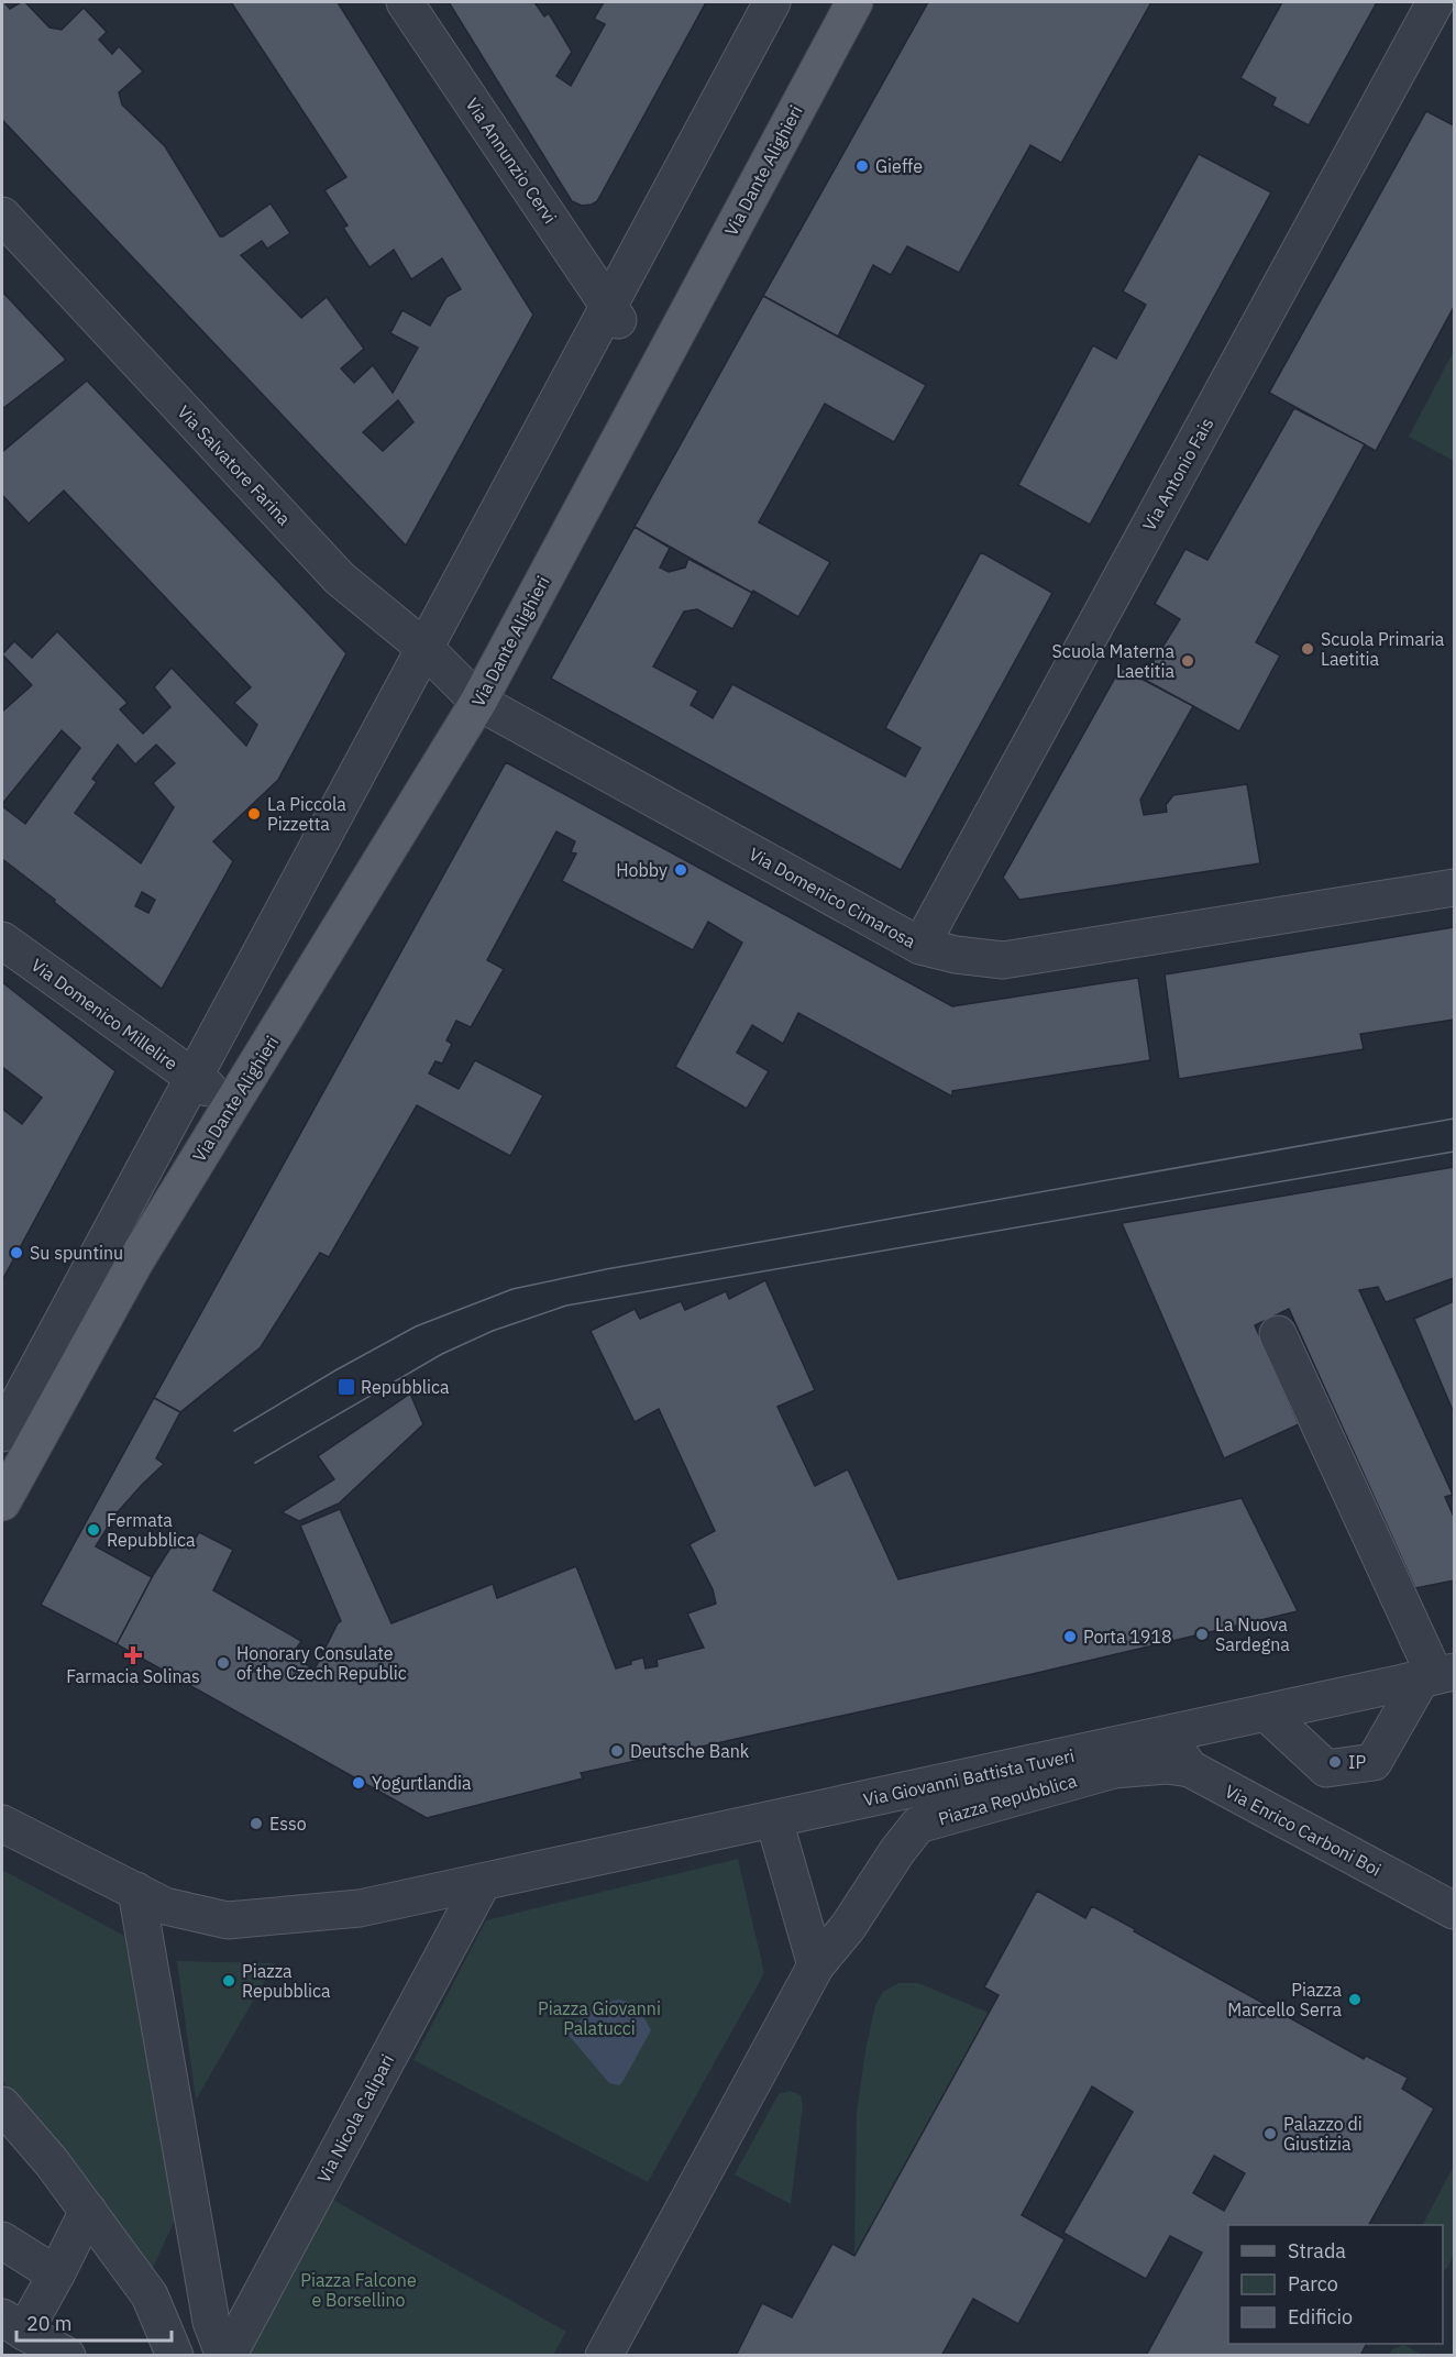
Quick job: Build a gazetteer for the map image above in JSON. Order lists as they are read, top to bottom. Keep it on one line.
{"streets":{"main road":["Via Dante Alighieri"],"street":["Via Annunzio Cervi","Via Salvatore Farina","Via Antonio Fais","Via Domenico Cimarosa","Via Domenico Millelire","Via Giovanni Battista Tuveri","Piazza Repubblica","Via Enrico Carboni Boi","Via Nicola Calipari"]},"crossings":[["Via Dante Alighieri","Via Salvatore Farina"],["Via Dante Alighieri","Via Domenico Cimarosa"],["Via Dante Alighieri","Via Domenico Millelire"],["Via Salvatore Farina","Via Domenico Cimarosa"],["Via Antonio Fais","Via Domenico Cimarosa"],["Via Giovanni Battista Tuveri","Via Enrico Carboni Boi"],["Via Giovanni Battista Tuveri","Via Nicola Calipari"],["Piazza Repubblica","Via Enrico Carboni Boi"]],"parks":["Piazza Giovanni Palatucci","Piazza Falcone e Borsellino"],"places":{"other":["Gieffe","Scuola Primaria Laetitia","Scuola Materna Laetitia","La Piccola Pizzetta","Hobby","Su spuntinu","Fermata Repubblica","La Nuova Sardegna","Porta 1918","Honorary Consulate of the Czech Republic","Deutsche Bank","IP","Yogurtlandia","Esso","Piazza Repubblica","Piazza Marcello Serra","Palazzo di Giustizia"],"transit":["Repubblica"],"health":["Farmacia Solinas"]},"legend":["Strada","Parco","Edificio"],"scale_bar":"20 m"}
